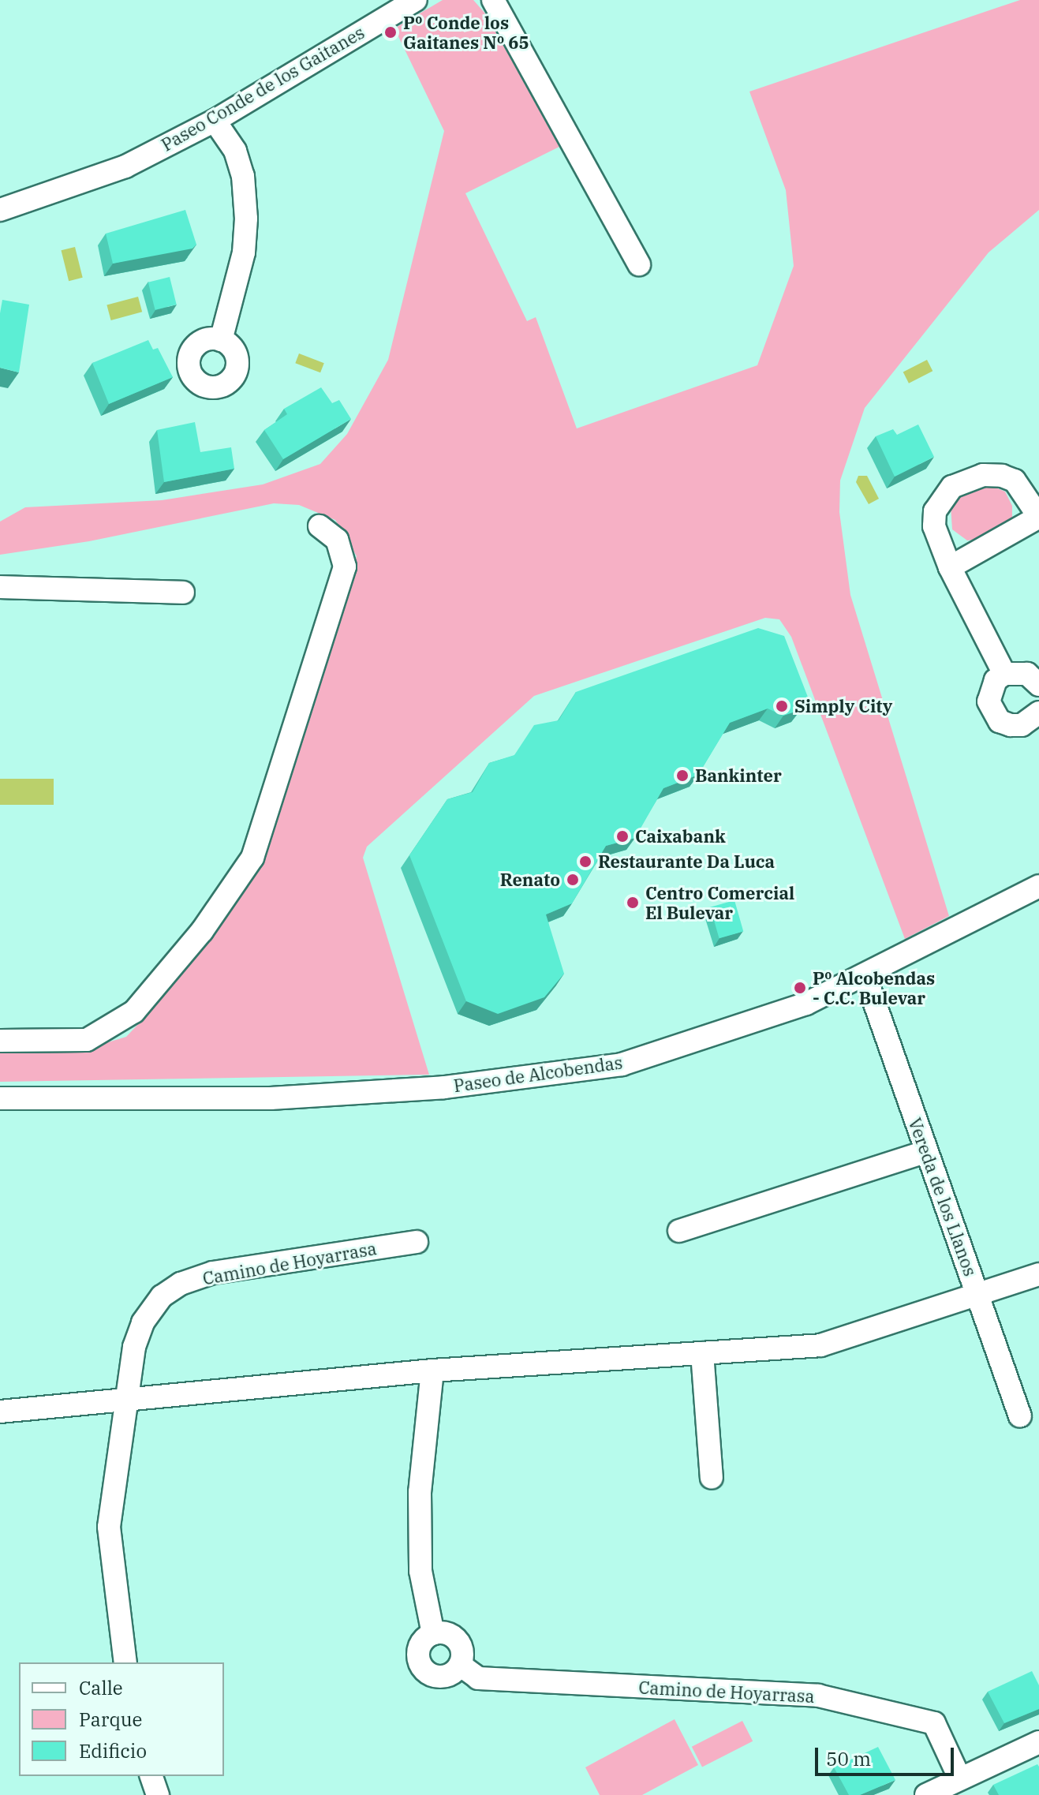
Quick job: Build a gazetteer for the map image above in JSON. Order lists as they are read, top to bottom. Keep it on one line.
{"streets":{"street":["Paseo Conde de los Gaitanes","Paseo de Alcobendas","Vereda de los Llanos","Camino de Hoyarrasa"]},"crossings":[["Paseo de Alcobendas","Vereda de los Llanos"]],"places":["Pº Conde los Gaitanes Nº 65","Simply City","Bankinter","Caixabank","Restaurante Da Luca","Renato","Centro Comercial El Bulevar","Pº Alcobendas - C.C. Bulevar"],"legend":["Calle","Parque","Edificio"],"scale_bar":"50 m"}
